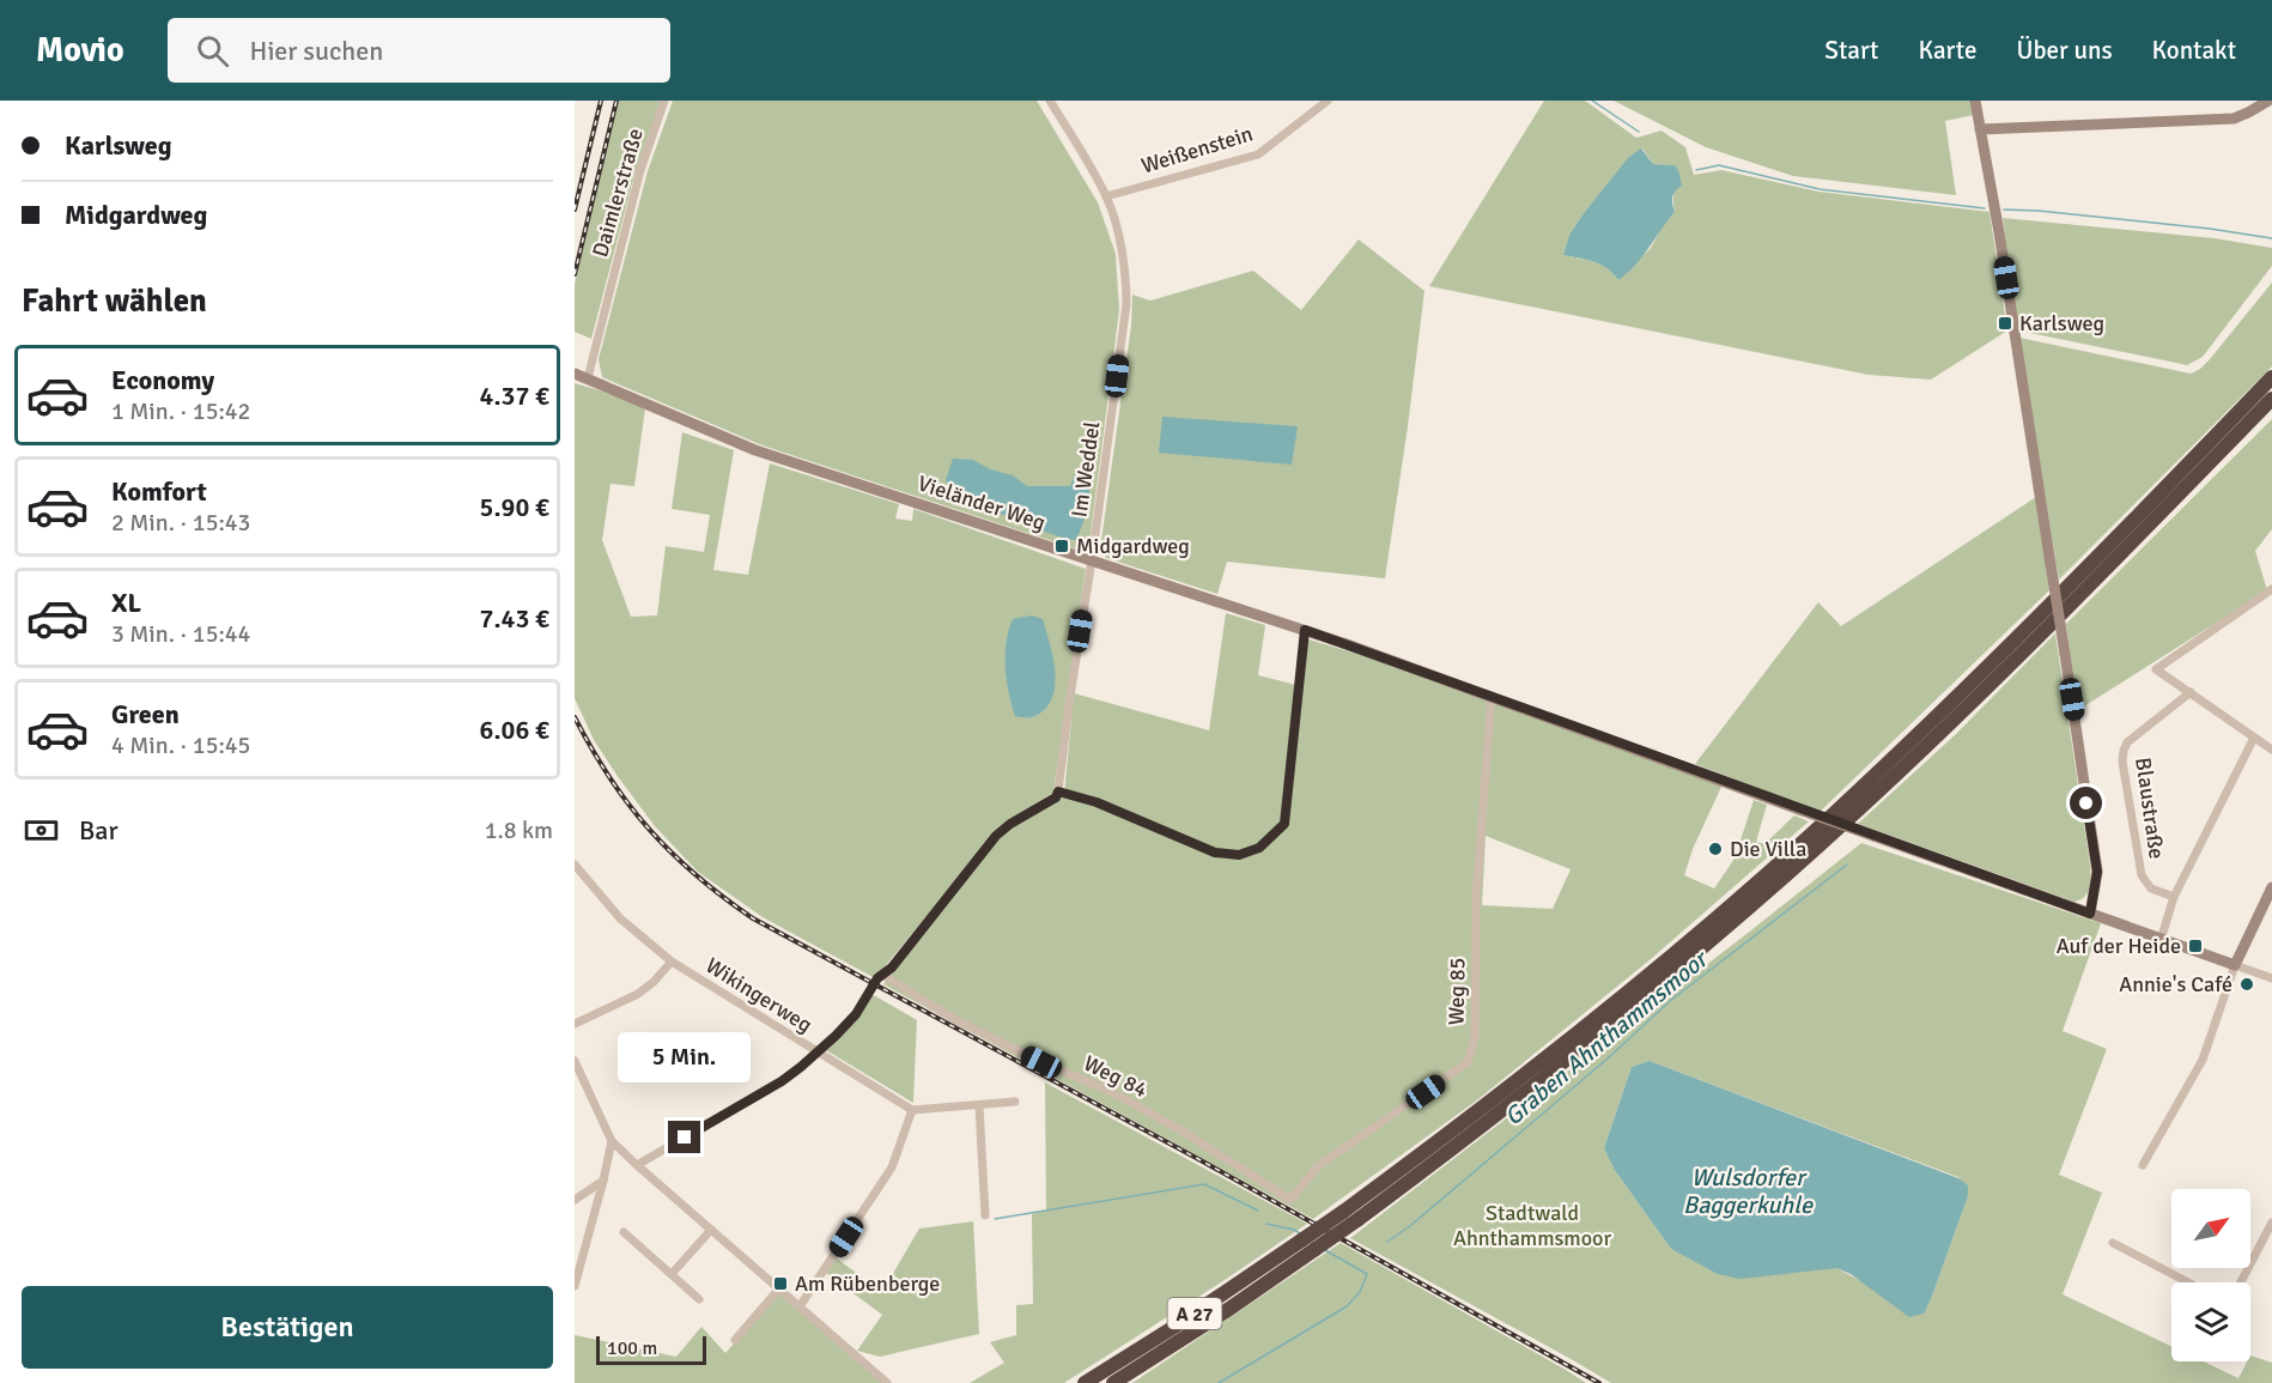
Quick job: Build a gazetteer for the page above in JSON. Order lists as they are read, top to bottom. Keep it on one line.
{"streets":{"highway":["A 27"],"street":["Weißenstein","Daimlerstraße","Im Weddel","Vieländer Weg","Blaustraße","Weg 85","Wikingerweg","Weg 84"]},"crossings":[["Weißenstein","Im Weddel"],["Daimlerstraße","Vieländer Weg"],["Im Weddel","Vieländer Weg"],["Vieländer Weg","Weg 85"],["Weg 85","Weg 84"]],"water":["Graben Ahnthammsmoor","Wulsdorfer Baggerkuhle"],"parks":["Stadtwald Ahnthammsmoor"],"places":{"transit":["Karlsweg","Midgardweg","Auf der Heide","Am Rübenberge"],"other":["Die Villa","Annie's Café"]},"scale_bar":"100 m","north":"top right","page":{"header":"Movio","search":"Hier suchen","nav":["Start","Karte","Über uns","Kontakt"],"banner":["Karlsweg","Midgardweg"],"heading":"Fahrt wählen","list":[{"name":"Economy","note":"1 Min. · 15:42","value":"4.37 €"},{"name":"Komfort","note":"2 Min. · 15:43","value":"5.90 €"},{"name":"XL","note":"3 Min. · 15:44","value":"7.43 €"},{"name":"Green","note":"4 Min. · 15:45","value":"6.06 €"}],"pay":["Bar","1.8 km"],"bubble":"5 Min.","buttons":"Bestätigen","scale":"100 m"}}
